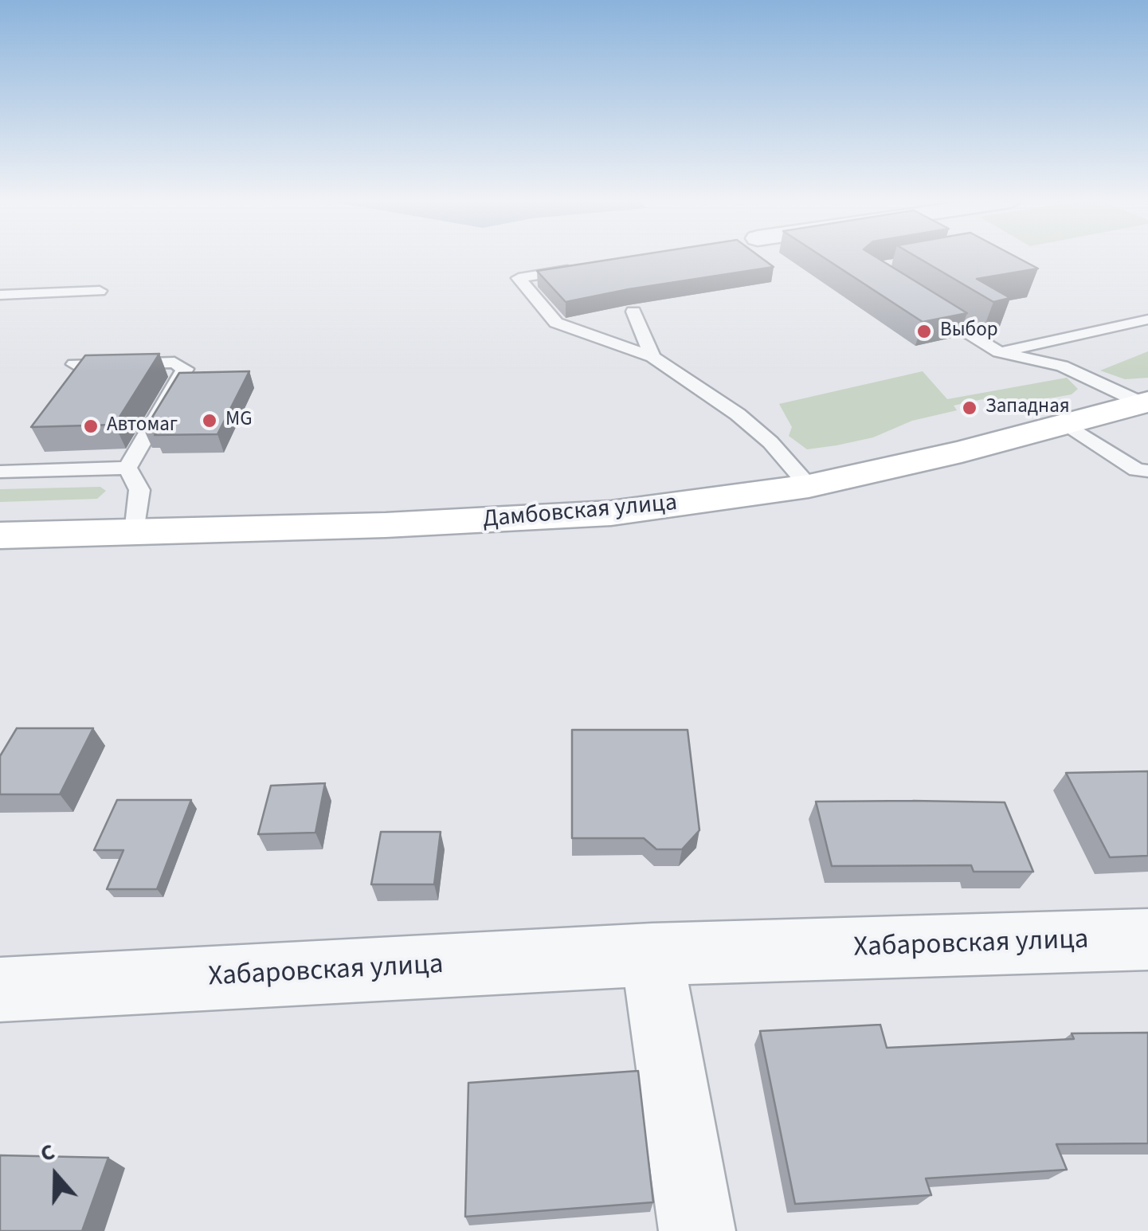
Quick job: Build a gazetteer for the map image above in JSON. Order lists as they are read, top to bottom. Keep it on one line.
{"streets":{"main road":["Дамбовская улица"],"street":["Хабаровская улица"]},"places":["Выбор","Западная","MG","Автомаг"],"north":"top"}
